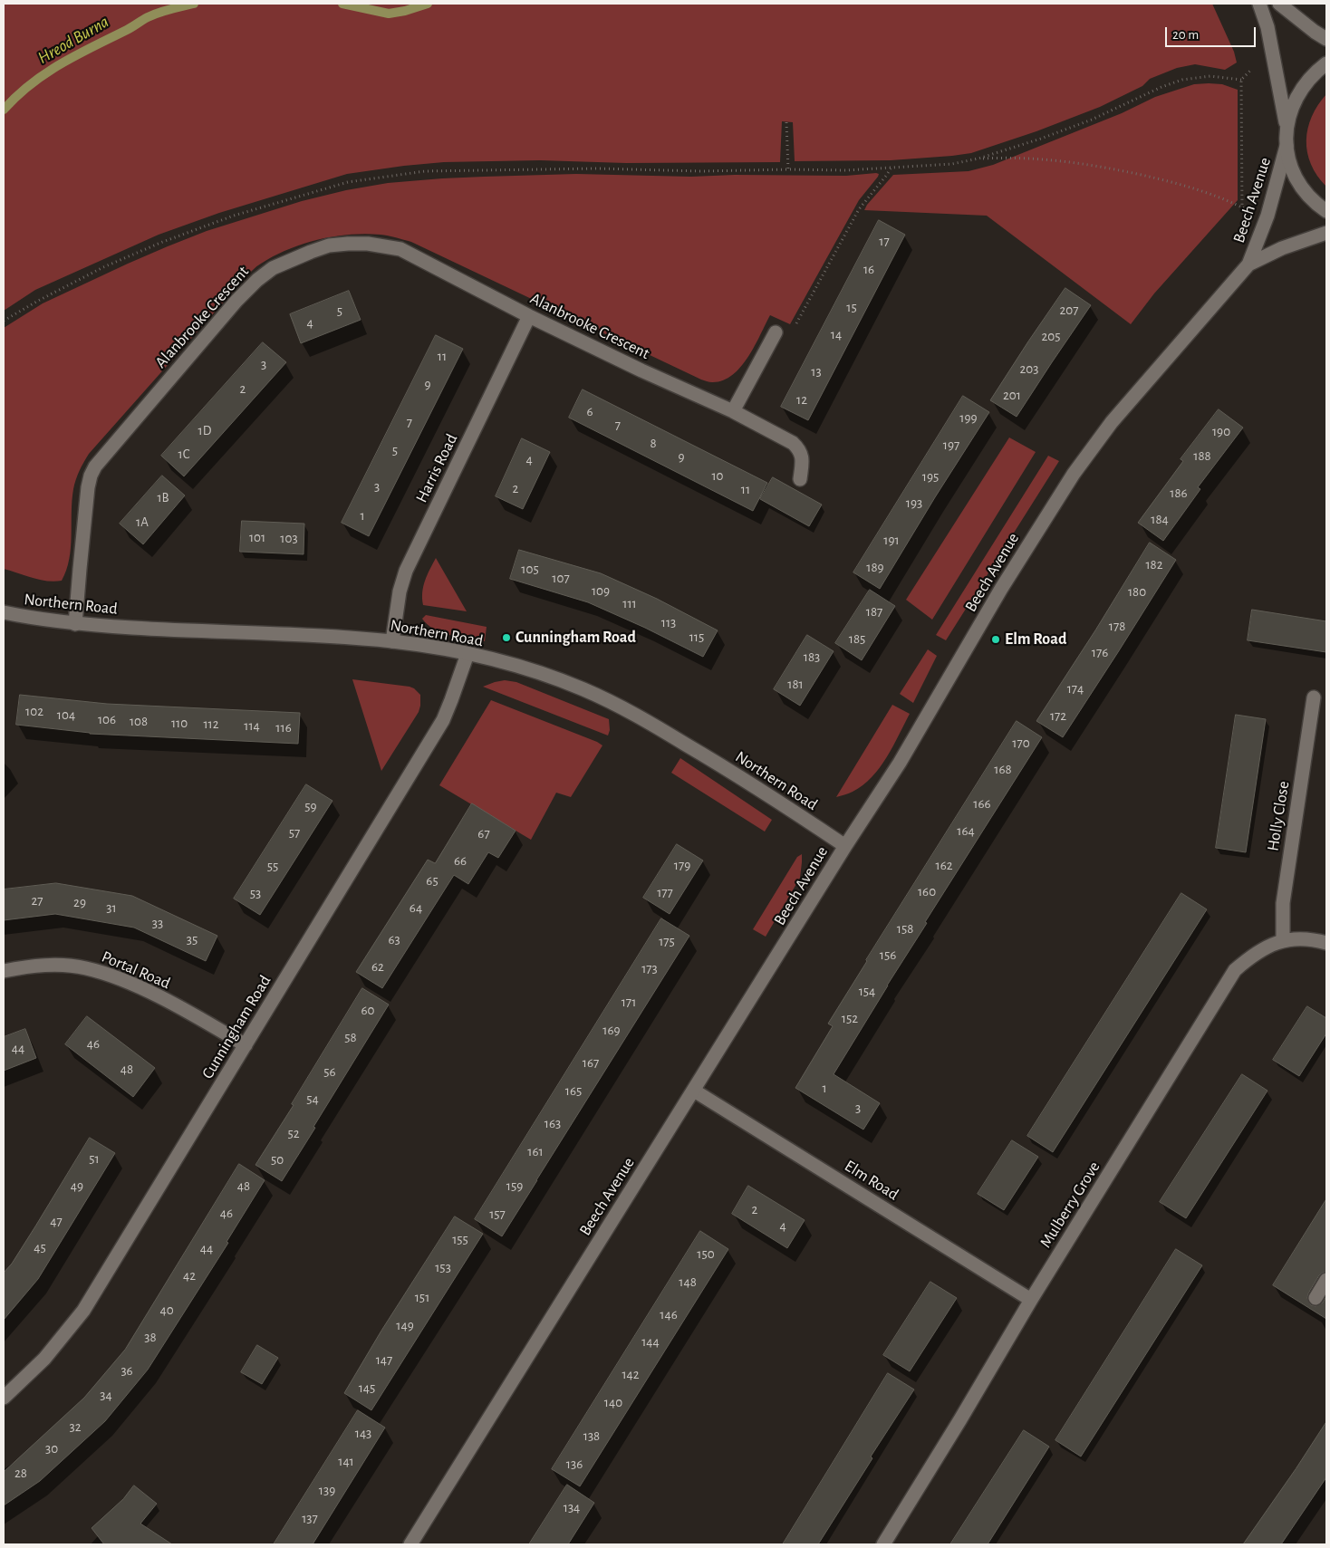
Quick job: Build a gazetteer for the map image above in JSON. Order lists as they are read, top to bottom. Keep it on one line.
{"streets":{"street":["Beech Avenue","Alanbrooke Crescent","Harris Road","Northern Road","Holly Close","Portal Road","Cunningham Road","Elm Road","Mulberry Grove"]},"crossings":[["Beech Avenue","Northern Road"],["Beech Avenue","Elm Road"],["Alanbrooke Crescent","Harris Road"],["Alanbrooke Crescent","Northern Road"],["Harris Road","Northern Road"],["Northern Road","Cunningham Road"],["Holly Close","Mulberry Grove"],["Portal Road","Cunningham Road"],["Elm Road","Mulberry Grove"]],"water":["Hreod Burna"],"places":["Cunningham Road","Elm Road"],"house_numbers":["17","16","15","207","5","4","14","205","11","3","203","13","9","2","201","12","6","199","7","7","1D","190","8","197","5","1C","188","9","4","10","195","3","2","11","186","1B","193","1","184","1A","101","103","191","182","189","105","107","109","180","111","187","113","178","115","185","176","183","181","174","102","104","172","106","108","110","112","114","116","170","168","166","59","164","57","67","66","179","162","55","65","160","177","53","27","29","31","64","33","158","35","63","175","156","62","173","154","171","60","152","169","58","46","44","167","48","56","1","165","54","3","163","52","161","51","50","49","48","159","2","46","157","47","4","155","45","44","150","153","42","148","151","40","146","149","38","144","147","36","142","145","34","140","32","143","138","30","141","136","28","139","134","137"],"scale_bar":"20 m"}
